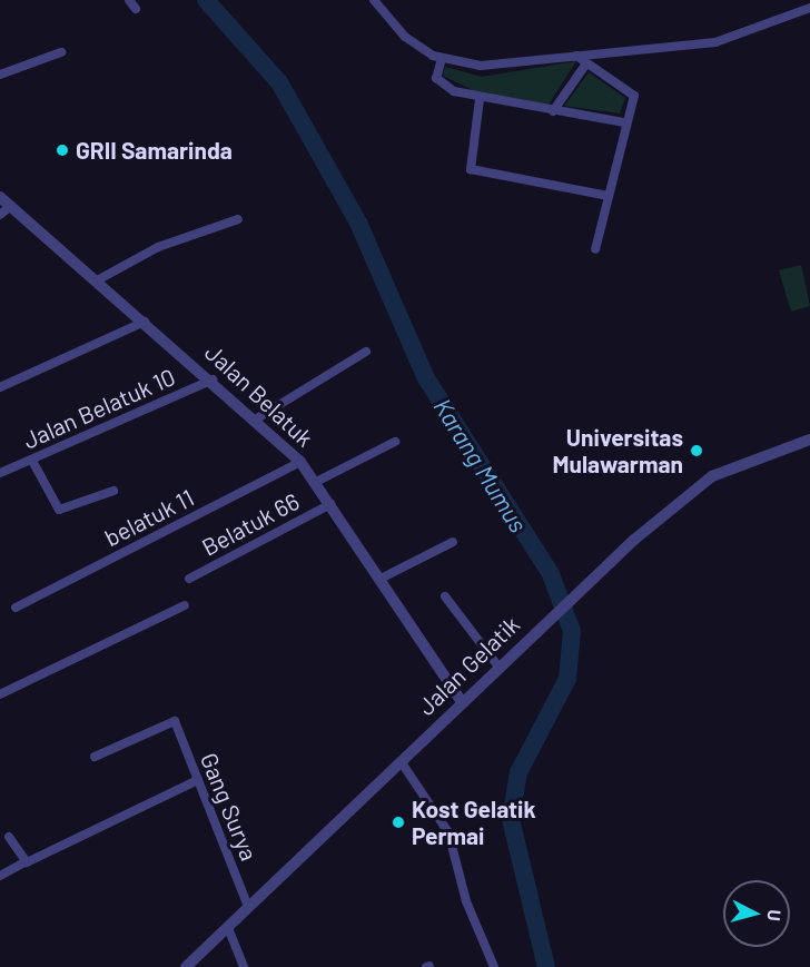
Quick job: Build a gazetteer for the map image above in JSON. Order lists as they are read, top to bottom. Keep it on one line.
{"streets":{"street":["Jalan Belatuk","Jalan Belatuk 10","belatuk 11","Belatuk 66","Jalan Gelatik","Gang Surya"]},"crossings":[["Jalan Belatuk","Jalan Belatuk 10"],["Jalan Belatuk","belatuk 11"],["Jalan Belatuk","Belatuk 66"],["Jalan Belatuk","Jalan Gelatik"],["Jalan Gelatik","Gang Surya"]],"water":["Karang Mumus"],"places":["GRII Samarinda","Universitas Mulawarman","Kost Gelatik Permai"],"north":"right"}
